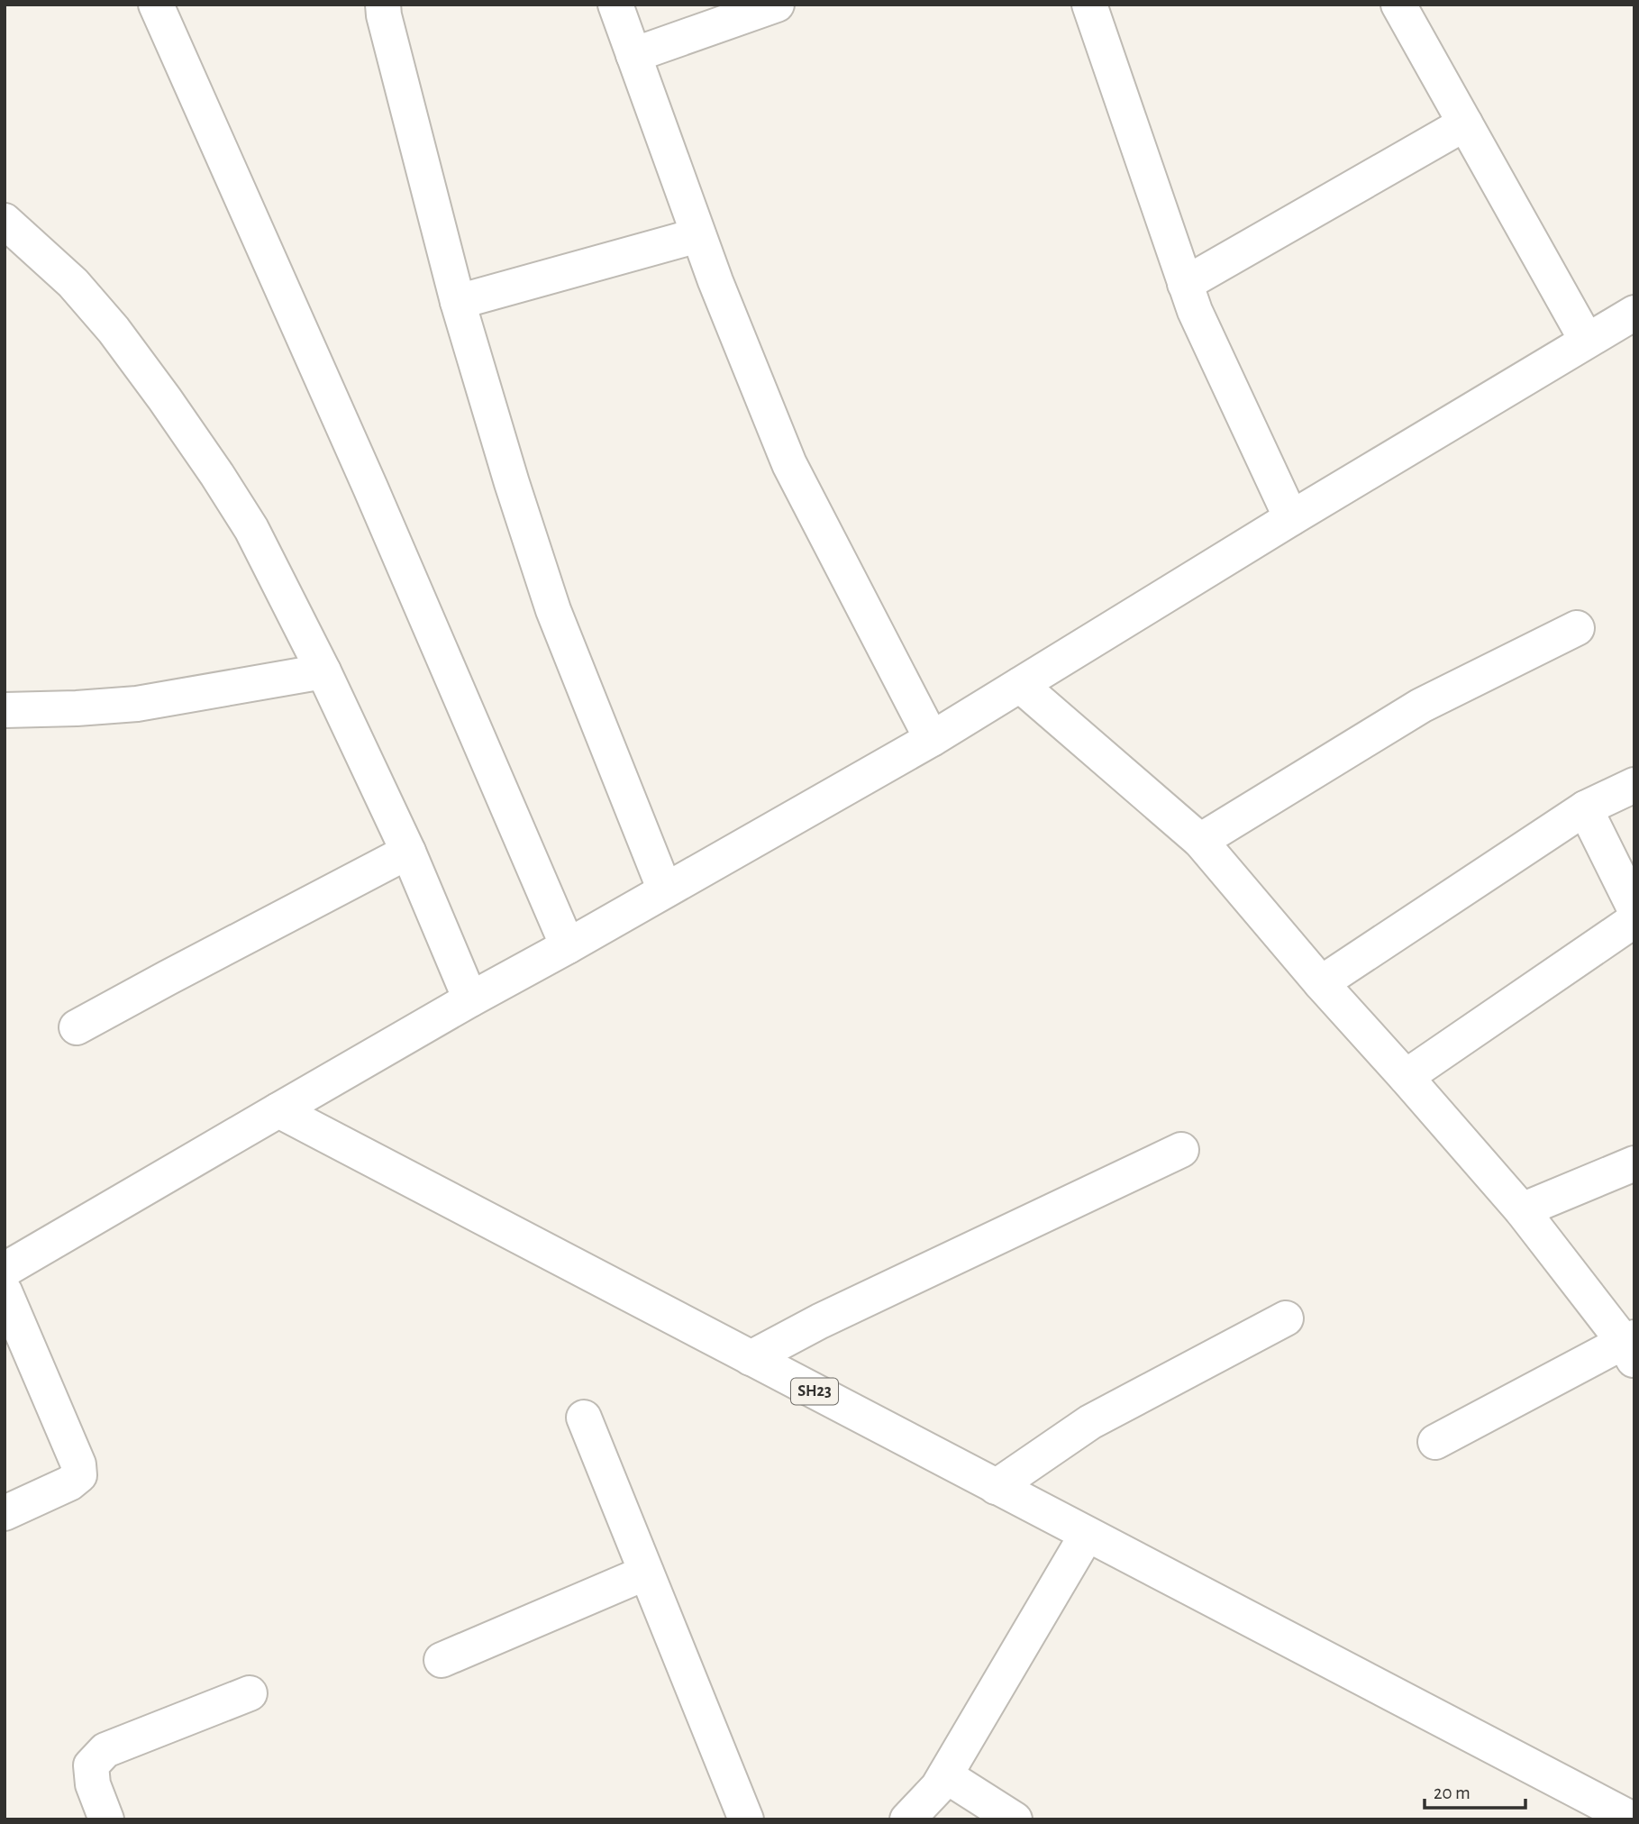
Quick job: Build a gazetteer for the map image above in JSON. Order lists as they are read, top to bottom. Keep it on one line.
{"streets":{"street":["SH23"]},"scale_bar":"20 m"}
